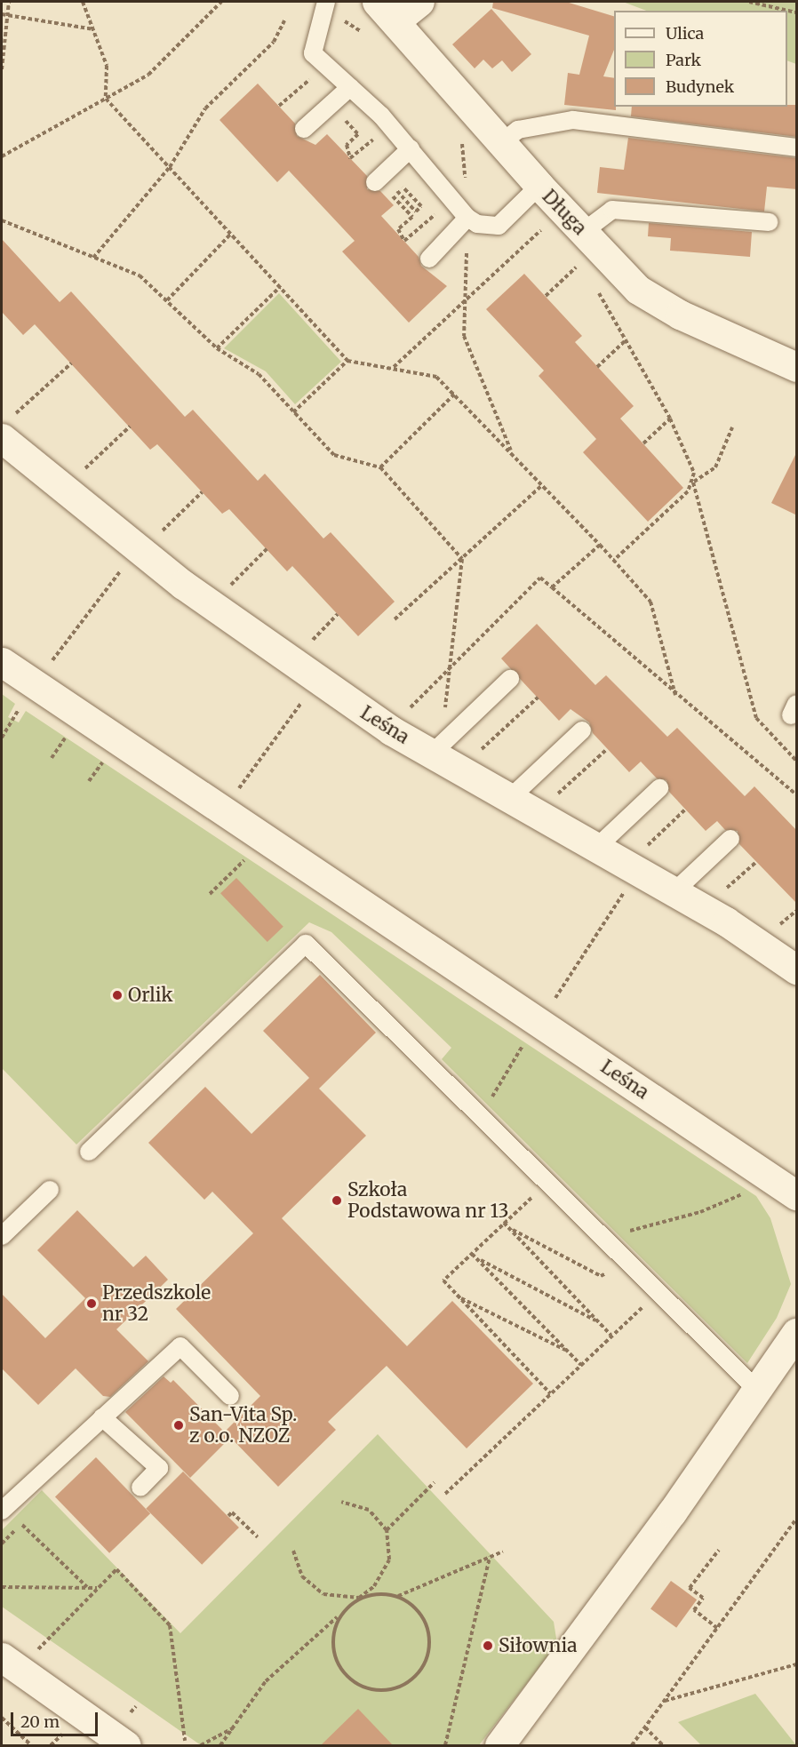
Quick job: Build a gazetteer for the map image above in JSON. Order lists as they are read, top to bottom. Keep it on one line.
{"streets":{"street":["Długa","Leśna"]},"places":["Orlik","Szkoła Podstawowa nr 13","Przedszkole nr 32","San-Vita Sp. z o.o. NZOZ","Siłownia"],"legend":["Ulica","Park","Budynek"],"scale_bar":"20 m"}
